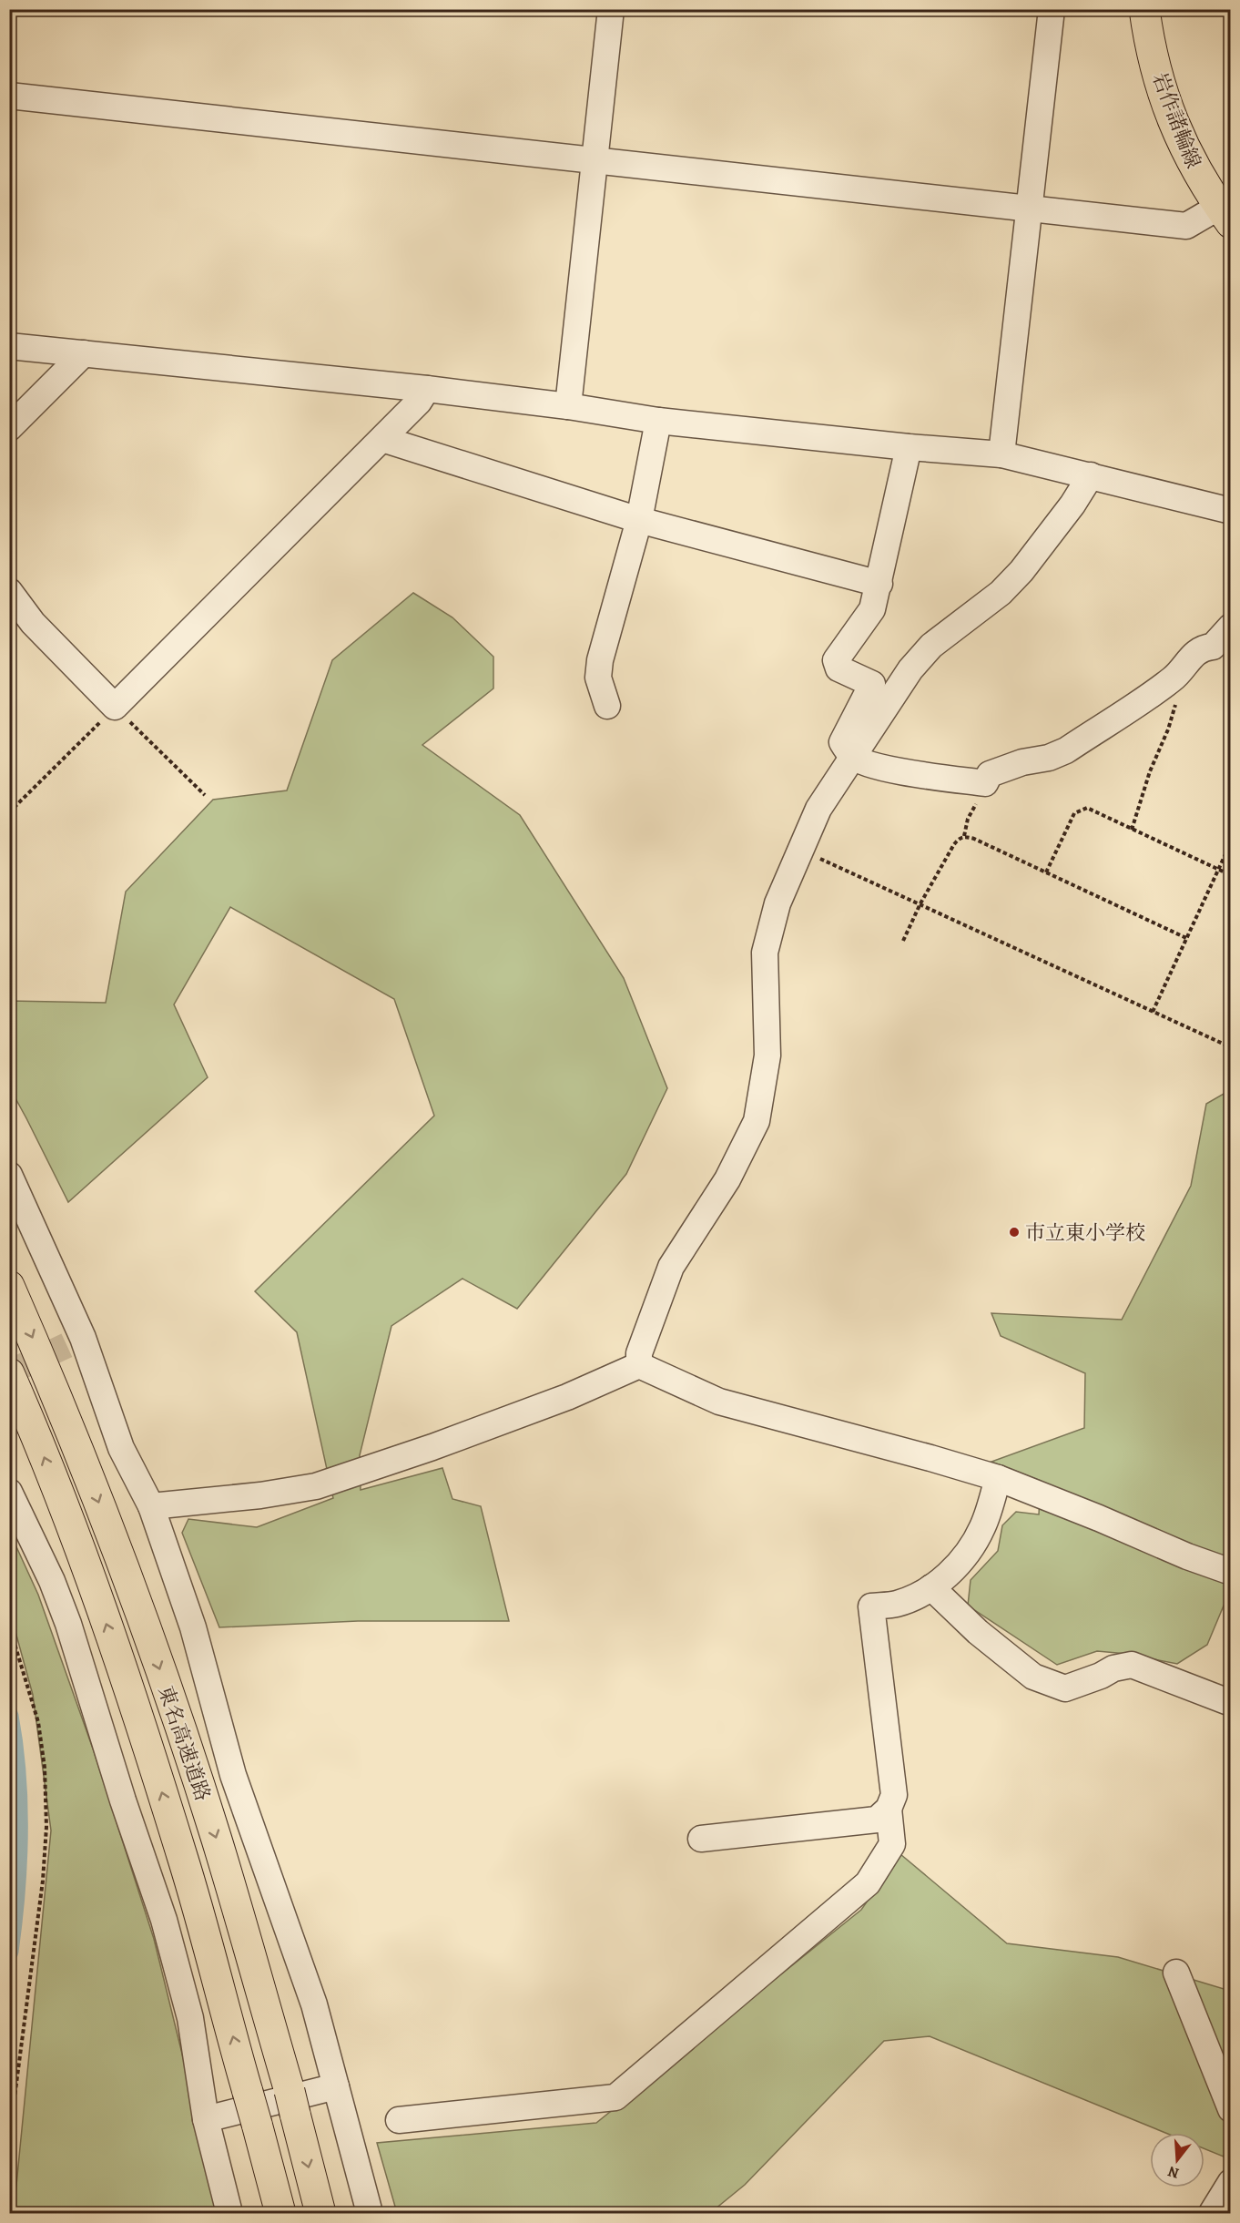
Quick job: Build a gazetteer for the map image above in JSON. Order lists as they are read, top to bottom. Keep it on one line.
{"streets":{"main road":["岩作諸輪線","東名高速道路"]},"places":["市立東小学校"],"north":"bottom"}
